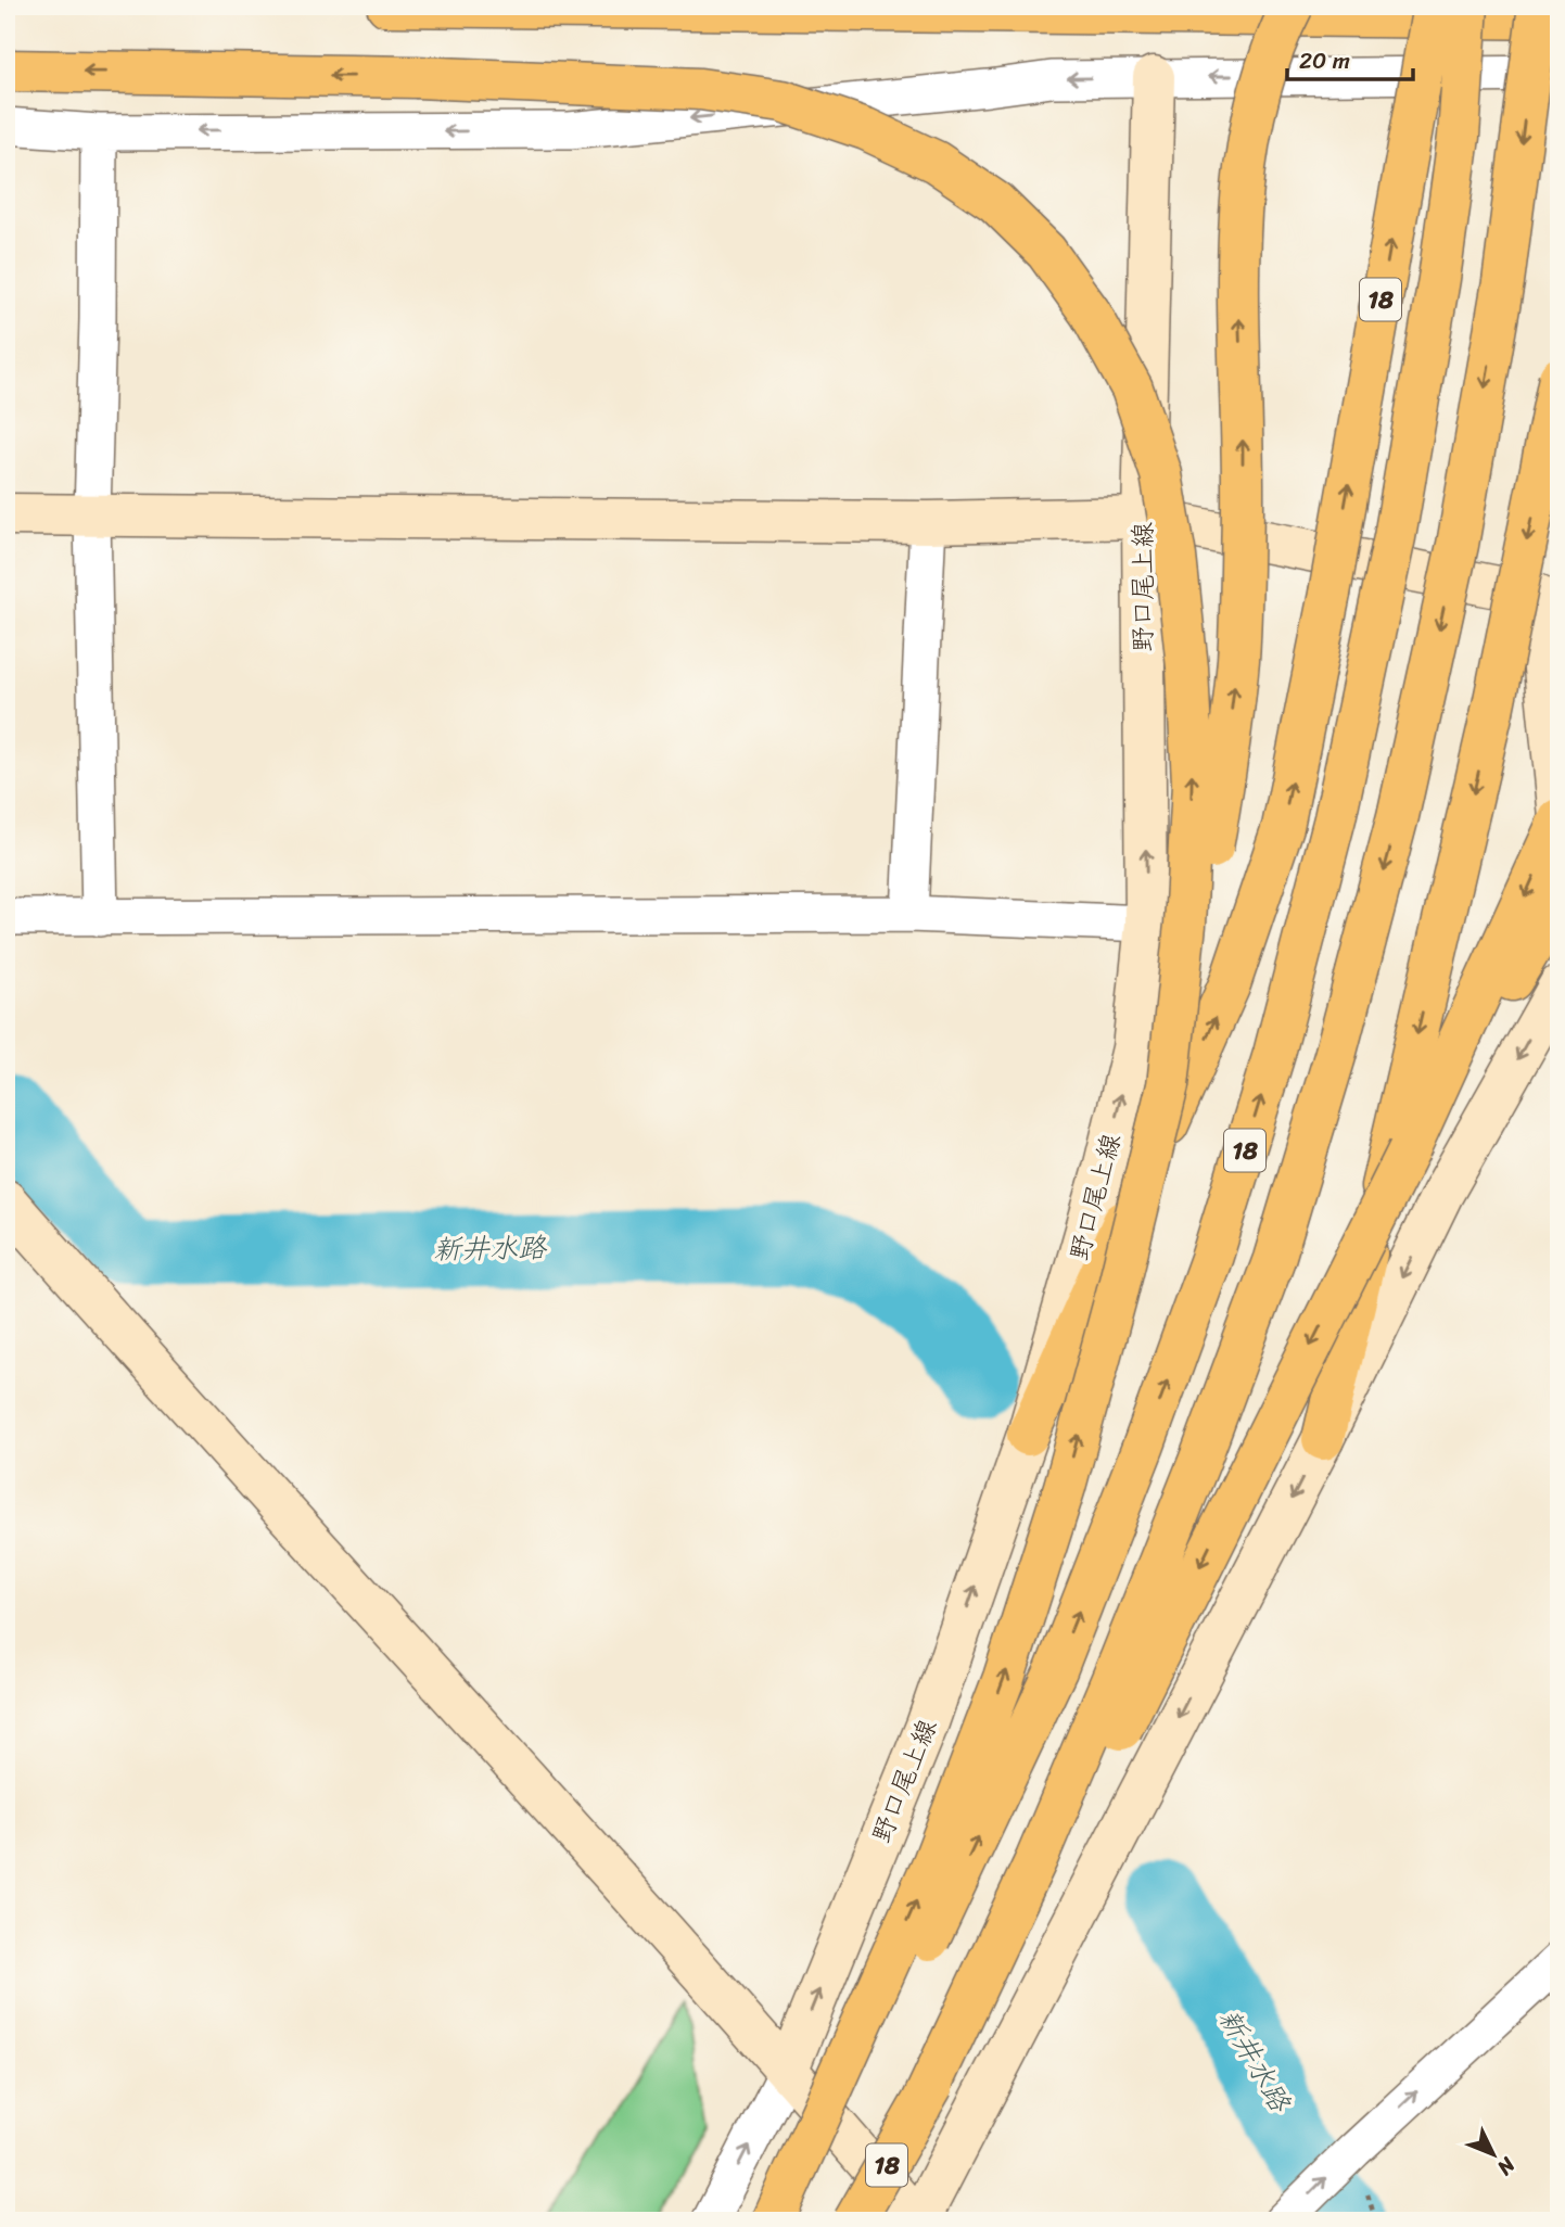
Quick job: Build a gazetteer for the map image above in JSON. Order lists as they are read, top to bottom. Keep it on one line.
{"streets":{"main road":["18","野口尾上線"]},"crossings":[["18","野口尾上線"]],"water":["新井水路"],"scale_bar":"20 m","north":"bottom right"}
